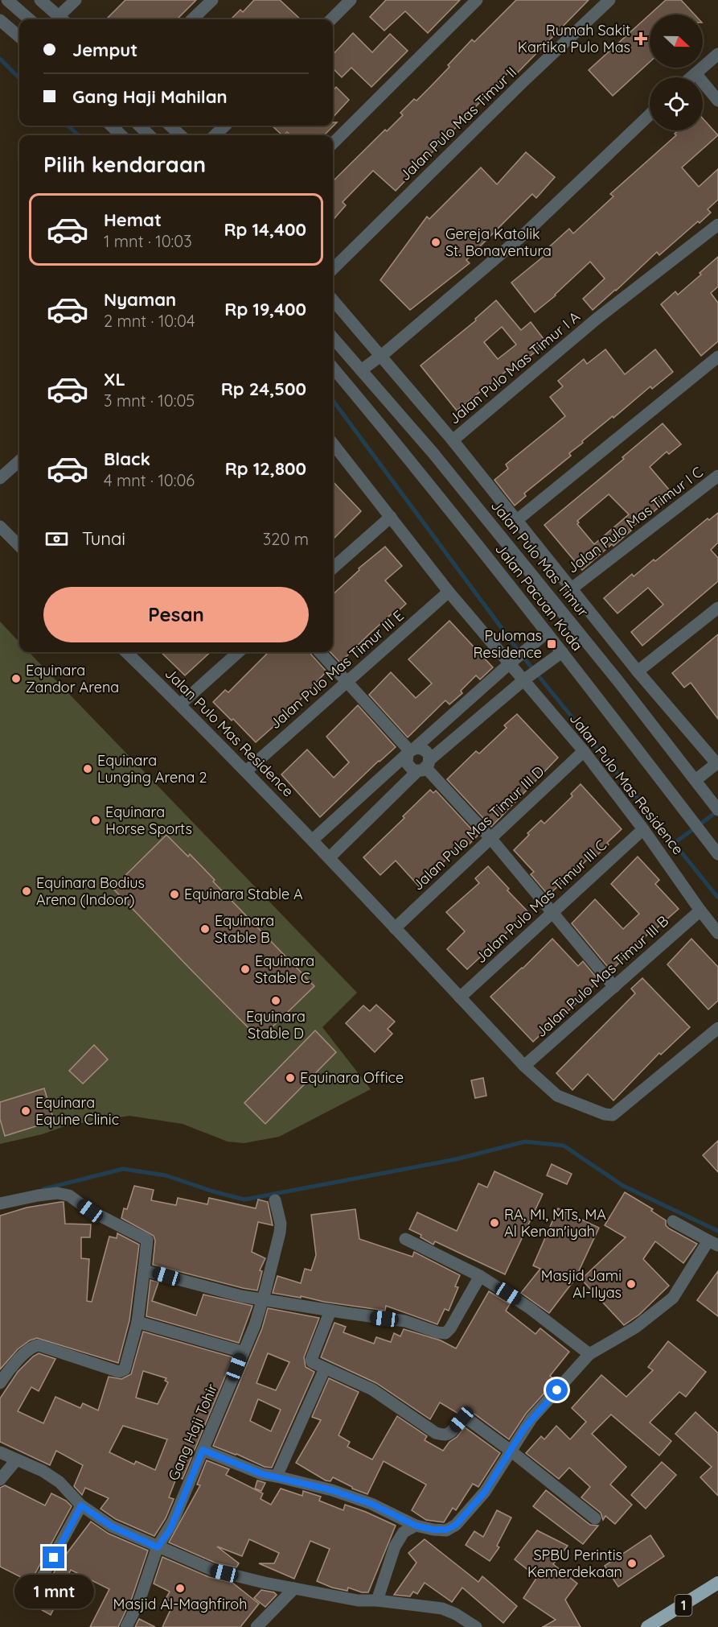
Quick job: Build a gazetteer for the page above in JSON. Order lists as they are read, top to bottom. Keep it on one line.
{"streets":{"highway":["1"],"street":["Jalan Pulo Mas Timur II","Jalan Pulo Mas Timur I A","Jalan Pulo Mas Timur I C","Jalan Pulo Mas Timur","Jalan Pacuan Kuda","Jalan Pulo Mas Timur III E","Jalan Pulo Mas Residence","Jalan Pulo Mas Timur III D","Jalan Pulo Mas Timur III C","Jalan Pulo Mas Timur III B","Gang Haji Tohir"]},"crossings":[["Jalan Pulo Mas Timur I A","Jalan Pulo Mas Timur"],["Jalan Pulo Mas Timur I C","Jalan Pulo Mas Timur"],["Jalan Pulo Mas Timur III E","Jalan Pulo Mas Residence"],["Jalan Pulo Mas Residence","Jalan Pulo Mas Timur III D"],["Jalan Pulo Mas Residence","Jalan Pulo Mas Timur III C"],["Jalan Pulo Mas Residence","Jalan Pulo Mas Timur III B"]],"places":{"health":["Rumah Sakit Kartika Pulo Mas"],"other":["Gereja Katolik St. Bonaventura","Equinara Zandor Arena","Equinara Lunging Arena 2","Equinara Horse Sports","Equinara Bodius Arena (Indoor)","Equinara Stable A","Equinara Stable B","Equinara Stable C","Equinara Stable D","Equinara Office","Equinara Equine Clinic","RA, MI, MTs, MA Al Kenan'iyah","Masjid Jami Al-Ilyas","SPBU Perintis Kemerdekaan","Masjid Al-Maghfiroh"],"transit":["Pulomas Residence"]},"north":"right","page":{"banner":["Jemput","Gang Haji Mahilan"],"heading":"Pilih kendaraan","list":[{"name":"Hemat","note":"1 mnt · 10:03","value":"Rp 14,400"},{"name":"Nyaman","note":"2 mnt · 10:04","value":"Rp 19,400"},{"name":"XL","note":"3 mnt · 10:05","value":"Rp 24,500"},{"name":"Black","note":"4 mnt · 10:06","value":"Rp 12,800"}],"pay":["Tunai","320 m"],"buttons":"Pesan","bubble":"1 mnt"}}
